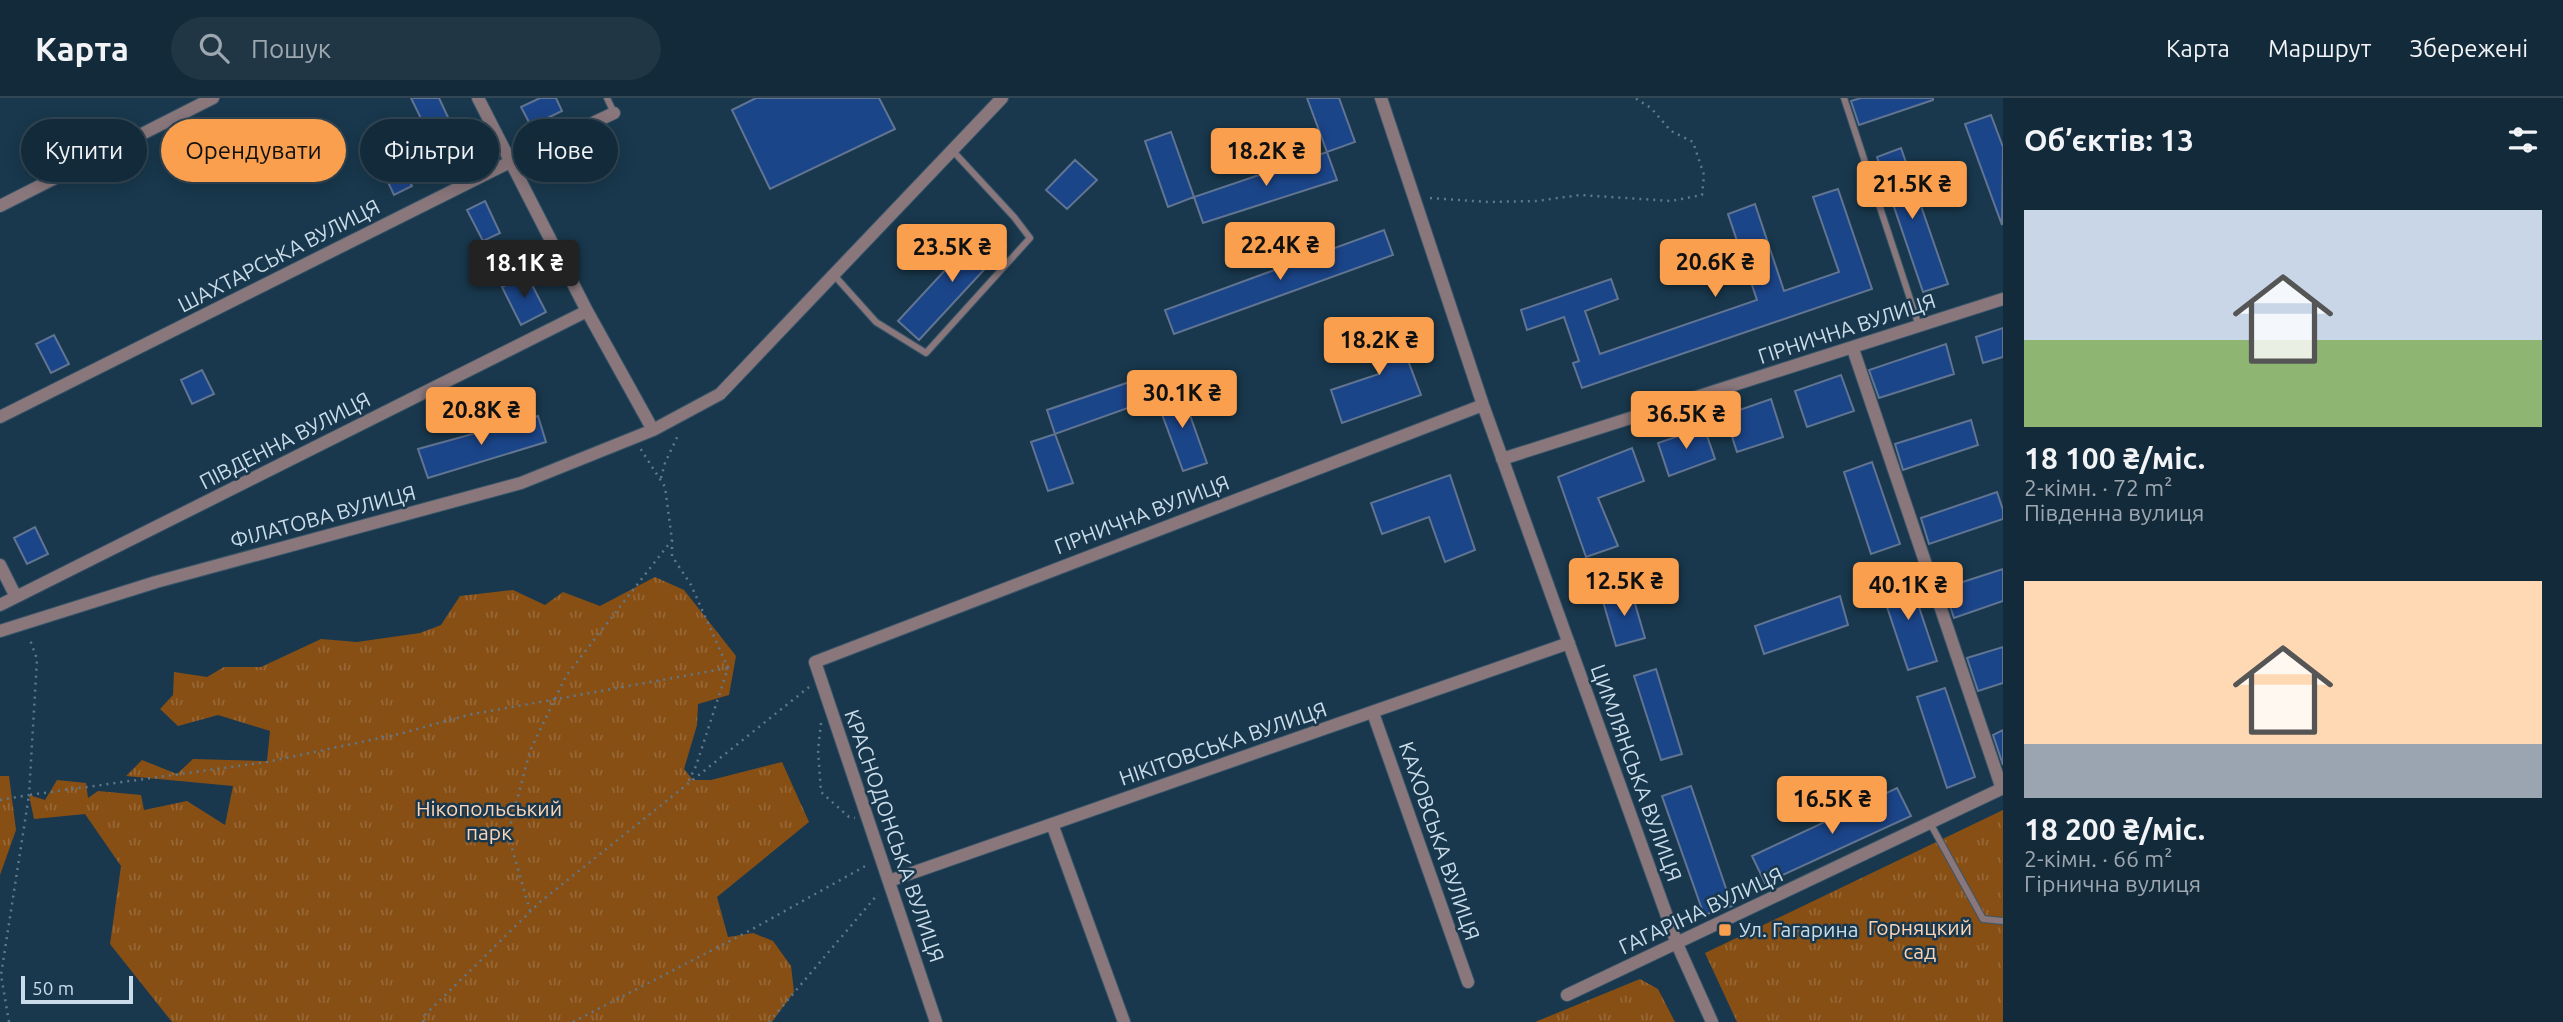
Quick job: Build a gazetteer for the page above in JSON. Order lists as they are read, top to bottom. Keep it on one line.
{"streets":{"street":["ШАХТАРСЬКА ВУЛИЦЯ","ГІРНИЧНА ВУЛИЦЯ","ПІВДЕННА ВУЛИЦЯ","ФІЛАТОВА ВУЛИЦЯ","НІКІТОВСЬКА ВУЛИЦЯ","ЦИМЛЯНСЬКА ВУЛИЦЯ","КРАСНОДОНСЬКА ВУЛИЦЯ","КАХОВСЬКА ВУЛИЦЯ","ГАГАРІНА ВУЛИЦЯ"]},"crossings":[["ГІРНИЧНА ВУЛИЦЯ","ЦИМЛЯНСЬКА ВУЛИЦЯ"],["ГІРНИЧНА ВУЛИЦЯ","КРАСНОДОНСЬКА ВУЛИЦЯ"],["НІКІТОВСЬКА ВУЛИЦЯ","ЦИМЛЯНСЬКА ВУЛИЦЯ"],["НІКІТОВСЬКА ВУЛИЦЯ","КРАСНОДОНСЬКА ВУЛИЦЯ"],["НІКІТОВСЬКА ВУЛИЦЯ","КАХОВСЬКА ВУЛИЦЯ"],["ЦИМЛЯНСЬКА ВУЛИЦЯ","ГАГАРІНА ВУЛИЦЯ"]],"parks":["Нікопольський парк","Горняцкий сад"],"places":{"transit":["Ул. Гагарина"]},"scale_bar":"50 m","page":{"header":"Карта","search":"Пошук","nav":["Карта","Маршрут","Збережені"],"heading":"Об’єктів: 13","chip":["Купити","Орендувати","Фільтри","Нове"],"price":["18.2K ₴","21.5K ₴","22.4K ₴","23.5K ₴","20.6K ₴","18.1K ₴","18.2K ₴","30.1K ₴","20.8K ₴","36.5K ₴","12.5K ₴","40.1K ₴","16.5K ₴"],"list":[{"name":"18 100 ₴/міс.","note":"2-кімн. · 72 m² · Південна вулиця"},{"name":"18 200 ₴/міс.","note":"2-кімн. · 66 m² · Гірнична вулиця"}],"scale":"50 m"}}
